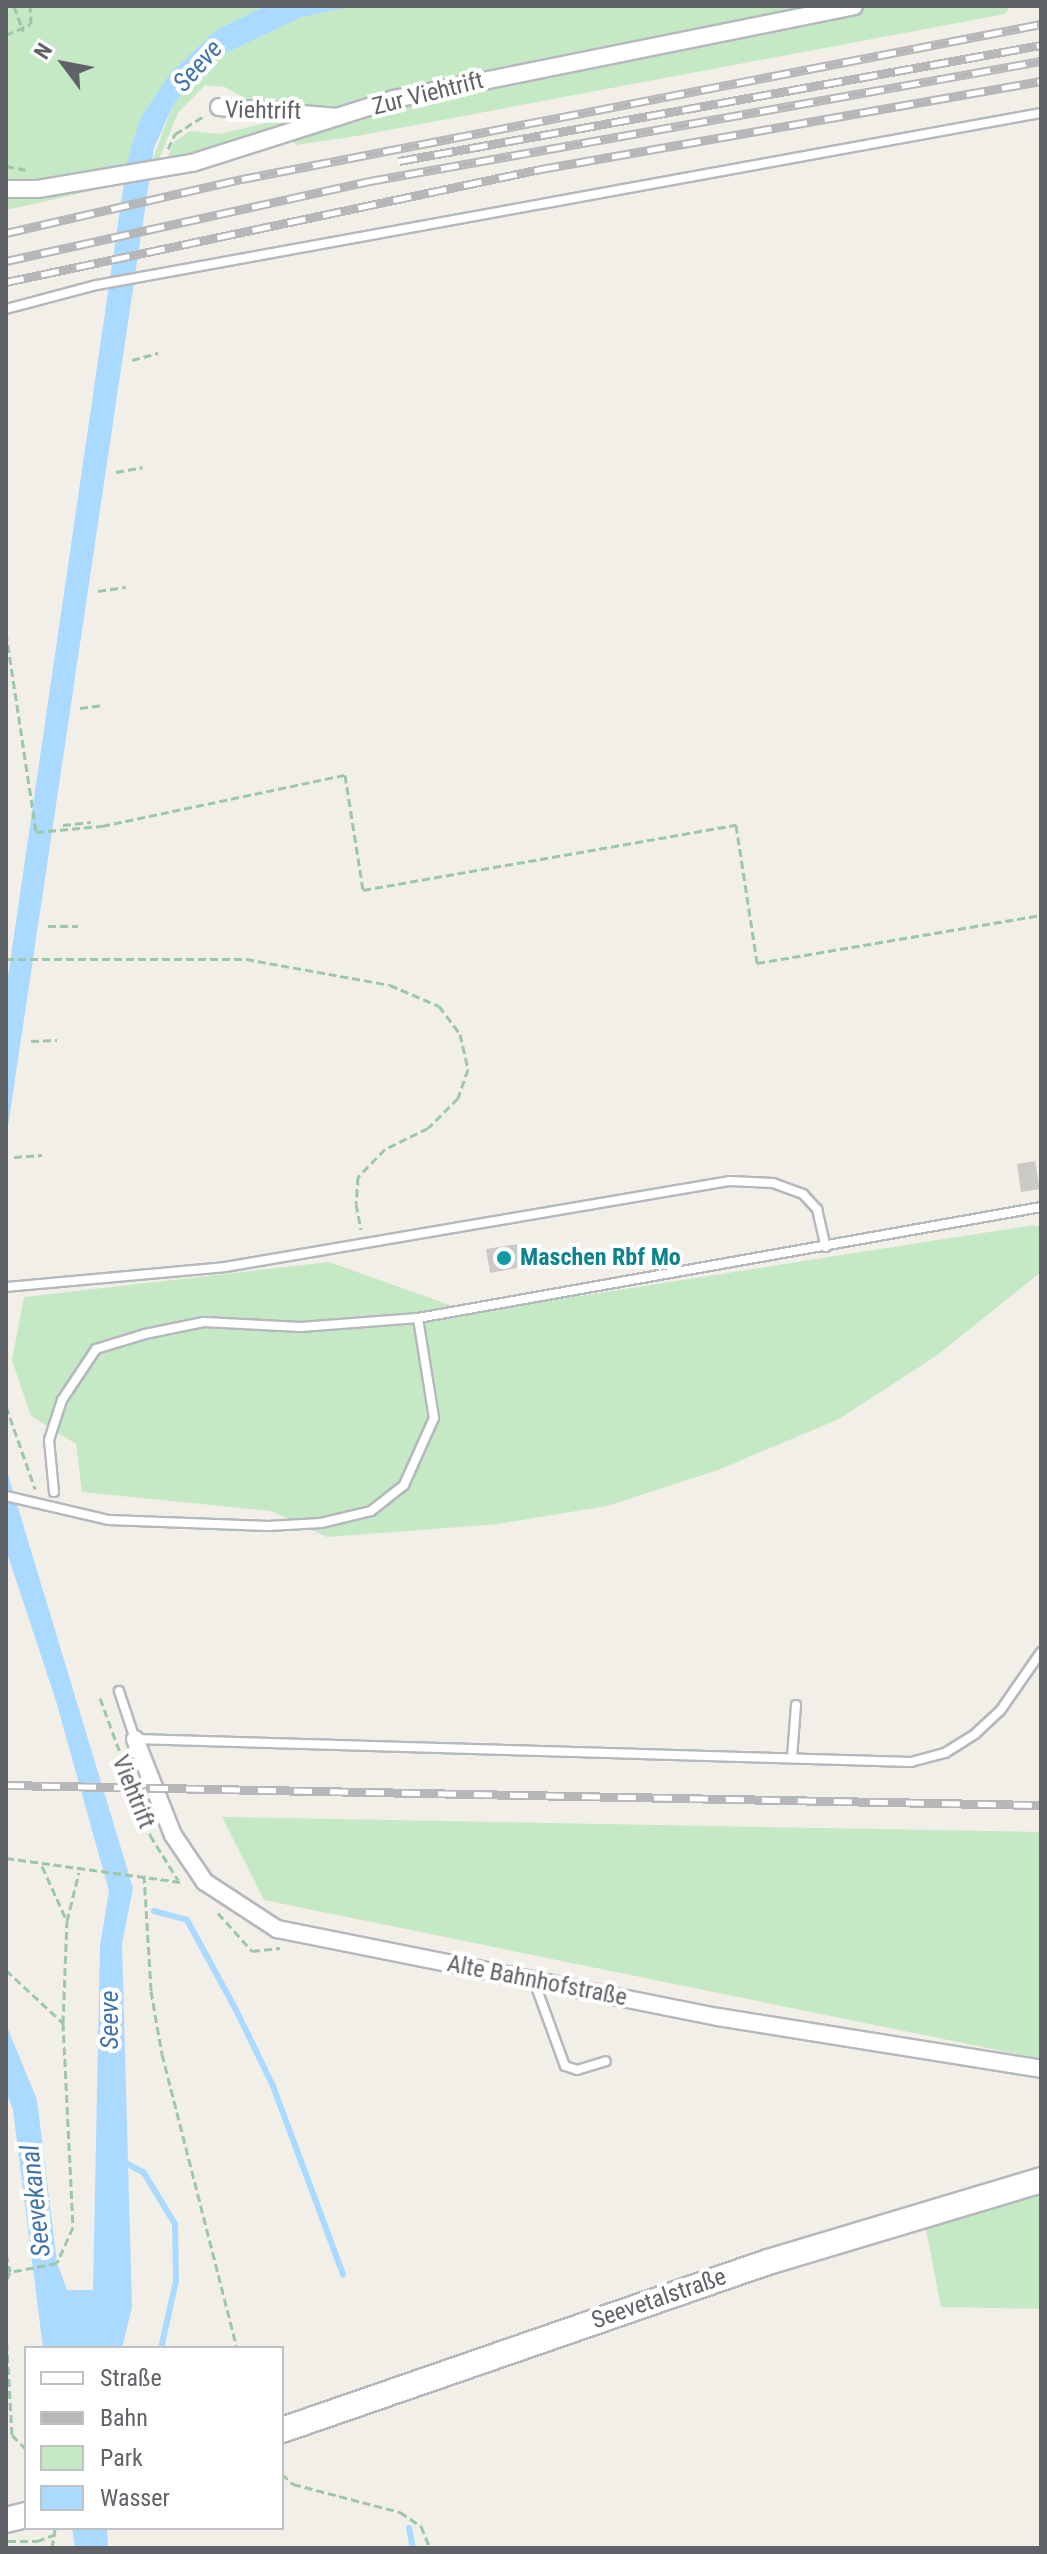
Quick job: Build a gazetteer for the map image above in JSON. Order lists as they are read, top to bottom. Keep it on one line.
{"streets":{"main road":["Seevetalstraße"],"street":["Zur Viehtrift","Viehtrift","Alte Bahnhofstraße"]},"crossings":[["Zur Viehtrift","Viehtrift"]],"water":["Seeve","Seevekanal"],"places":["Maschen Rbf Mo"],"legend":["Straße","Bahn","Park","Wasser"],"north":"top left"}
